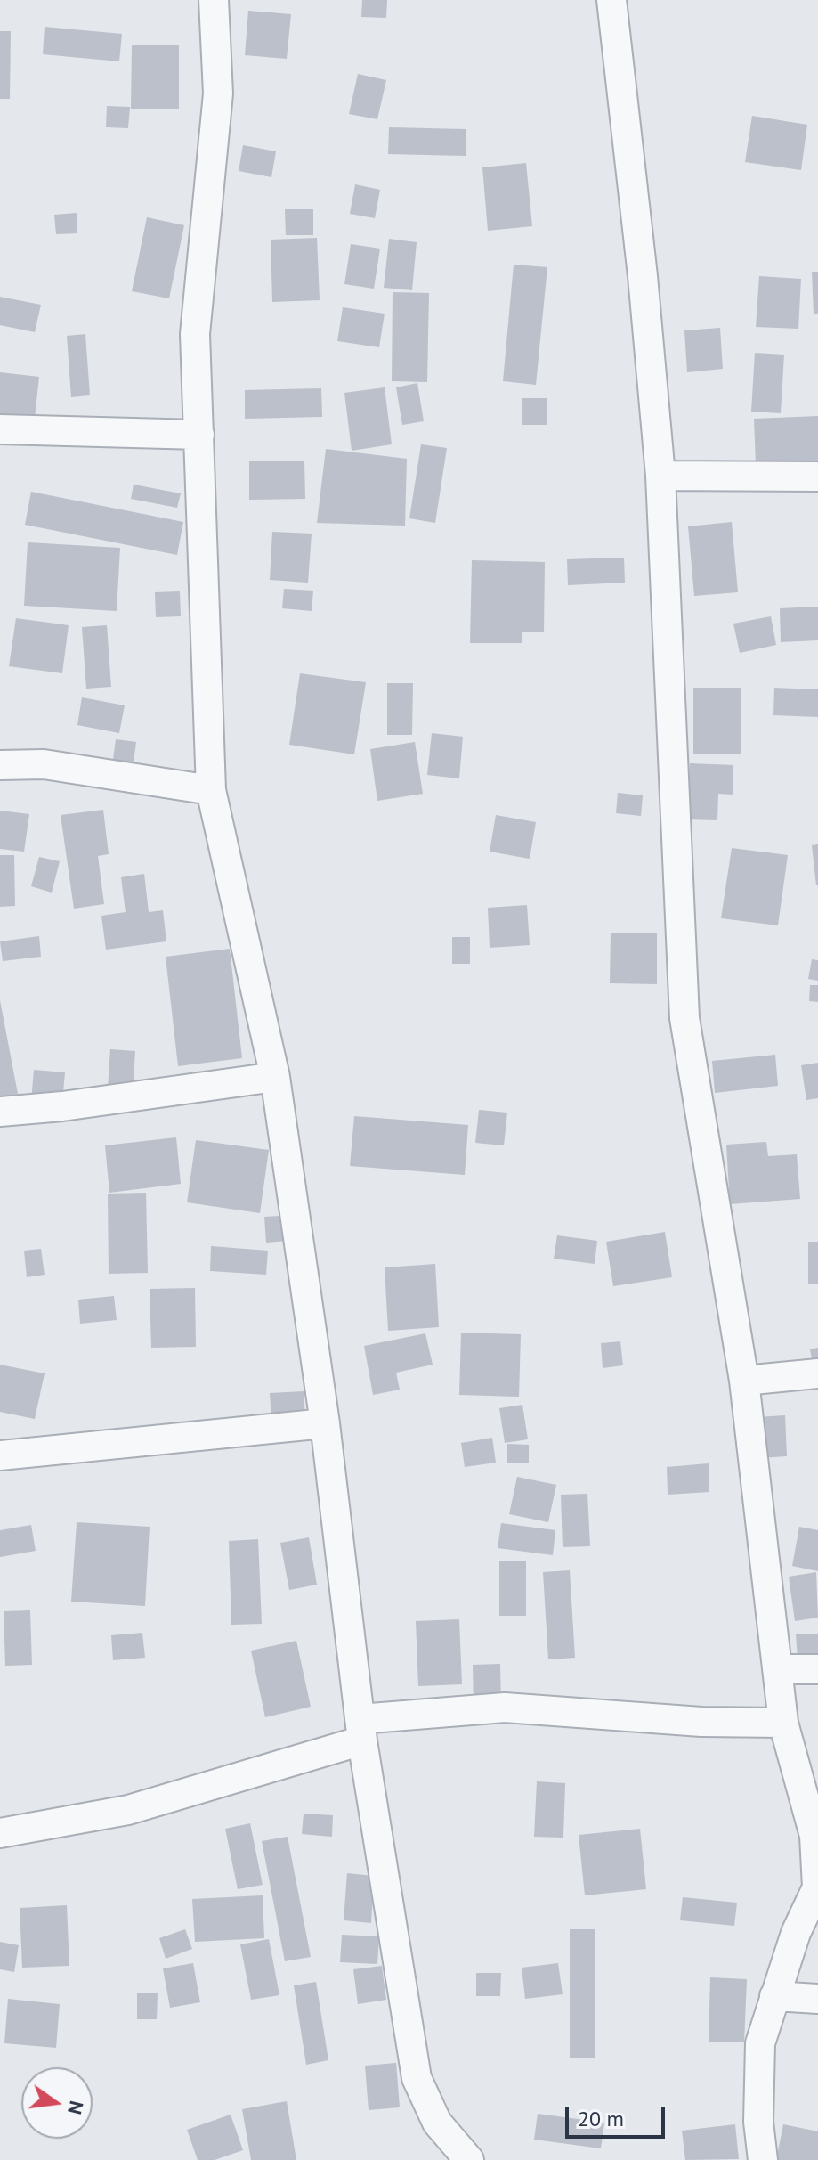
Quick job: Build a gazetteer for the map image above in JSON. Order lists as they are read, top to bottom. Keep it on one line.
{"scale_bar":"20 m","north":"right"}
